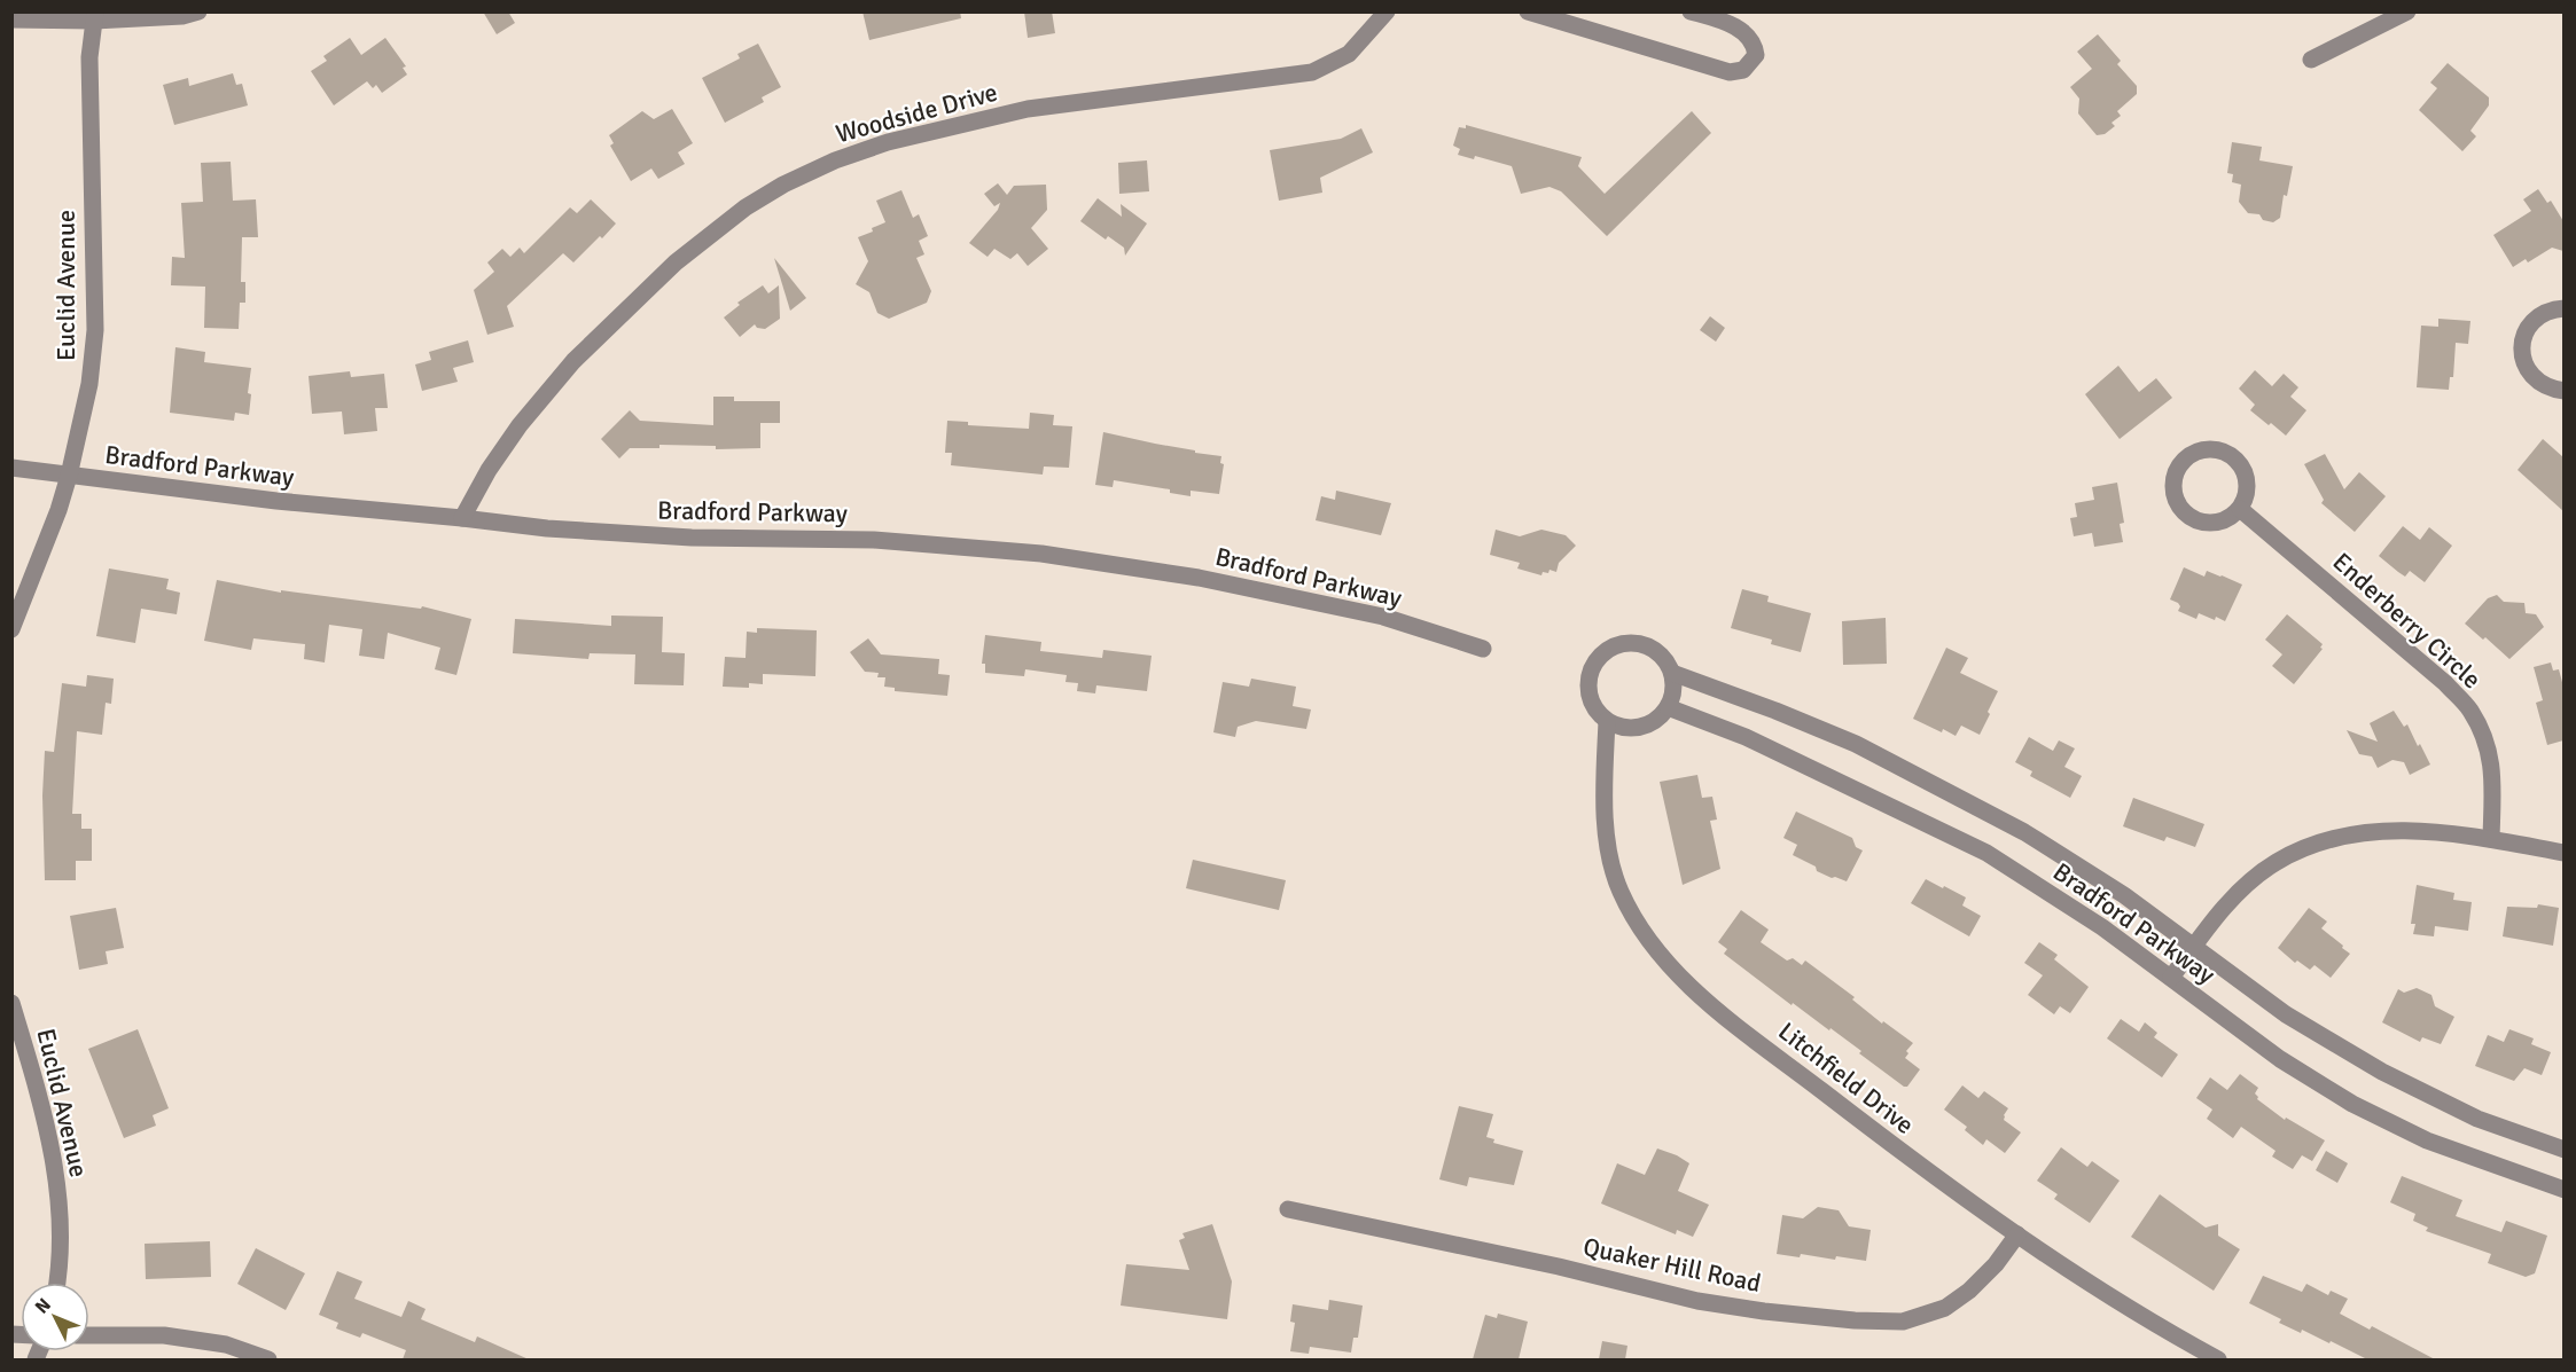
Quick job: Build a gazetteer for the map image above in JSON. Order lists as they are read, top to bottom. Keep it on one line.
{"streets":{"street":["Woodside Drive","Euclid Avenue","Bradford Parkway","Enderberry Circle","Litchfield Drive","Quaker Hill Road"]},"crossings":[["Woodside Drive","Bradford Parkway"],["Euclid Avenue","Bradford Parkway"],["Bradford Parkway","Litchfield Drive"],["Litchfield Drive","Quaker Hill Road"]],"north":"top left"}
